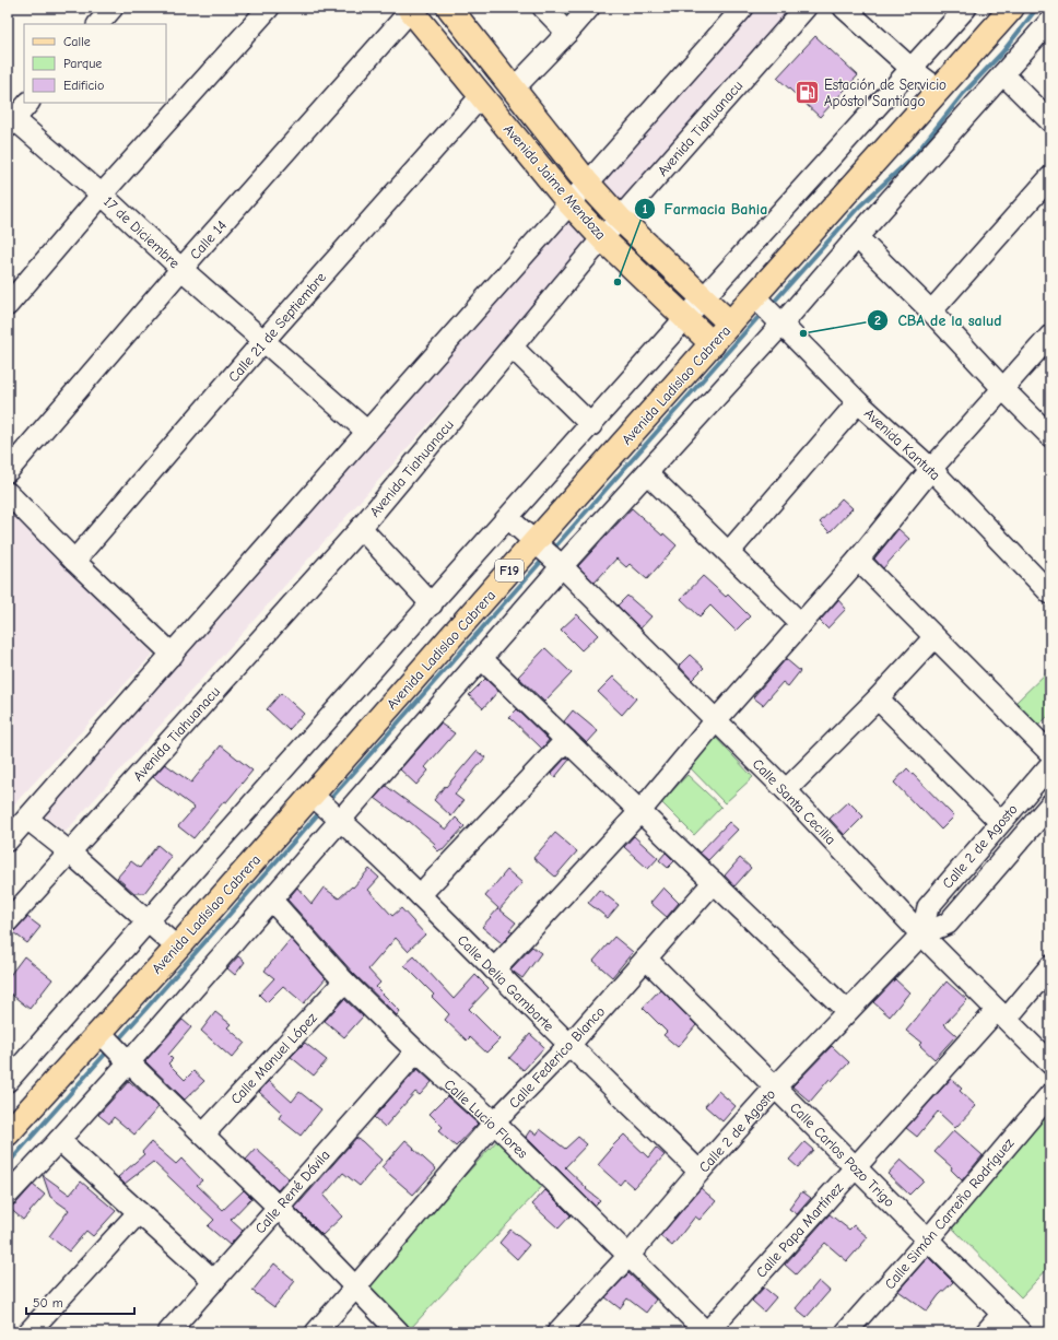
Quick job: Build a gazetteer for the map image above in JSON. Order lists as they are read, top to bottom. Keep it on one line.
{"streets":{"main road":["Avenida Jaime Mendoza","Avenida Ladislao Cabrera","F19"],"street":["Avenida Tiahuanacu","17 de Diciembre","Calle 14","Calle 21 de Septiembre","Avenida Kantuta","Calle Santa Cecilia","Calle 2 de Agosto","Calle Delia Gambarte","Calle Federico Blanco","Calle Manuel López","Calle Lucio Flores","Calle Carlos Pozo Trigo","Calle René Dávila","Calle Simón Carreño Rodríguez","Calle Papa Martínez"]},"crossings":[["Avenida Tiahuanacu","Avenida Jaime Mendoza"],["Avenida Jaime Mendoza","Calle 14"],["Avenida Jaime Mendoza","Calle 21 de Septiembre"],["Avenida Jaime Mendoza","Avenida Ladislao Cabrera"],["17 de Diciembre","Calle 14"],["17 de Diciembre","Calle 21 de Septiembre"],["Avenida Ladislao Cabrera","Avenida Kantuta"],["Avenida Ladislao Cabrera","Calle Santa Cecilia"],["Avenida Ladislao Cabrera","Calle Delia Gambarte"],["Calle Santa Cecilia","Calle 2 de Agosto"],["Calle Santa Cecilia","Calle Papa Martínez"],["Calle 2 de Agosto","Calle Delia Gambarte"],["Calle 2 de Agosto","Calle Lucio Flores"],["Calle 2 de Agosto","Calle Carlos Pozo Trigo"],["Calle Delia Gambarte","Calle Federico Blanco"],["Calle Federico Blanco","Calle Lucio Flores"],["Calle Federico Blanco","Calle Carlos Pozo Trigo"],["Calle Manuel López","Calle Lucio Flores"],["Calle Lucio Flores","Calle René Dávila"],["Calle Lucio Flores","Calle Papa Martínez"],["Calle Carlos Pozo Trigo","Calle Simón Carreño Rodríguez"],["Calle Carlos Pozo Trigo","Calle Papa Martínez"]],"places":{"fuel station":["Estación de Servicio Apóstol Santiago"],"other":["Farmacia Bahia","CBA de la salud"]},"legend":["Calle","Parque","Edificio"],"scale_bar":"50 m"}
